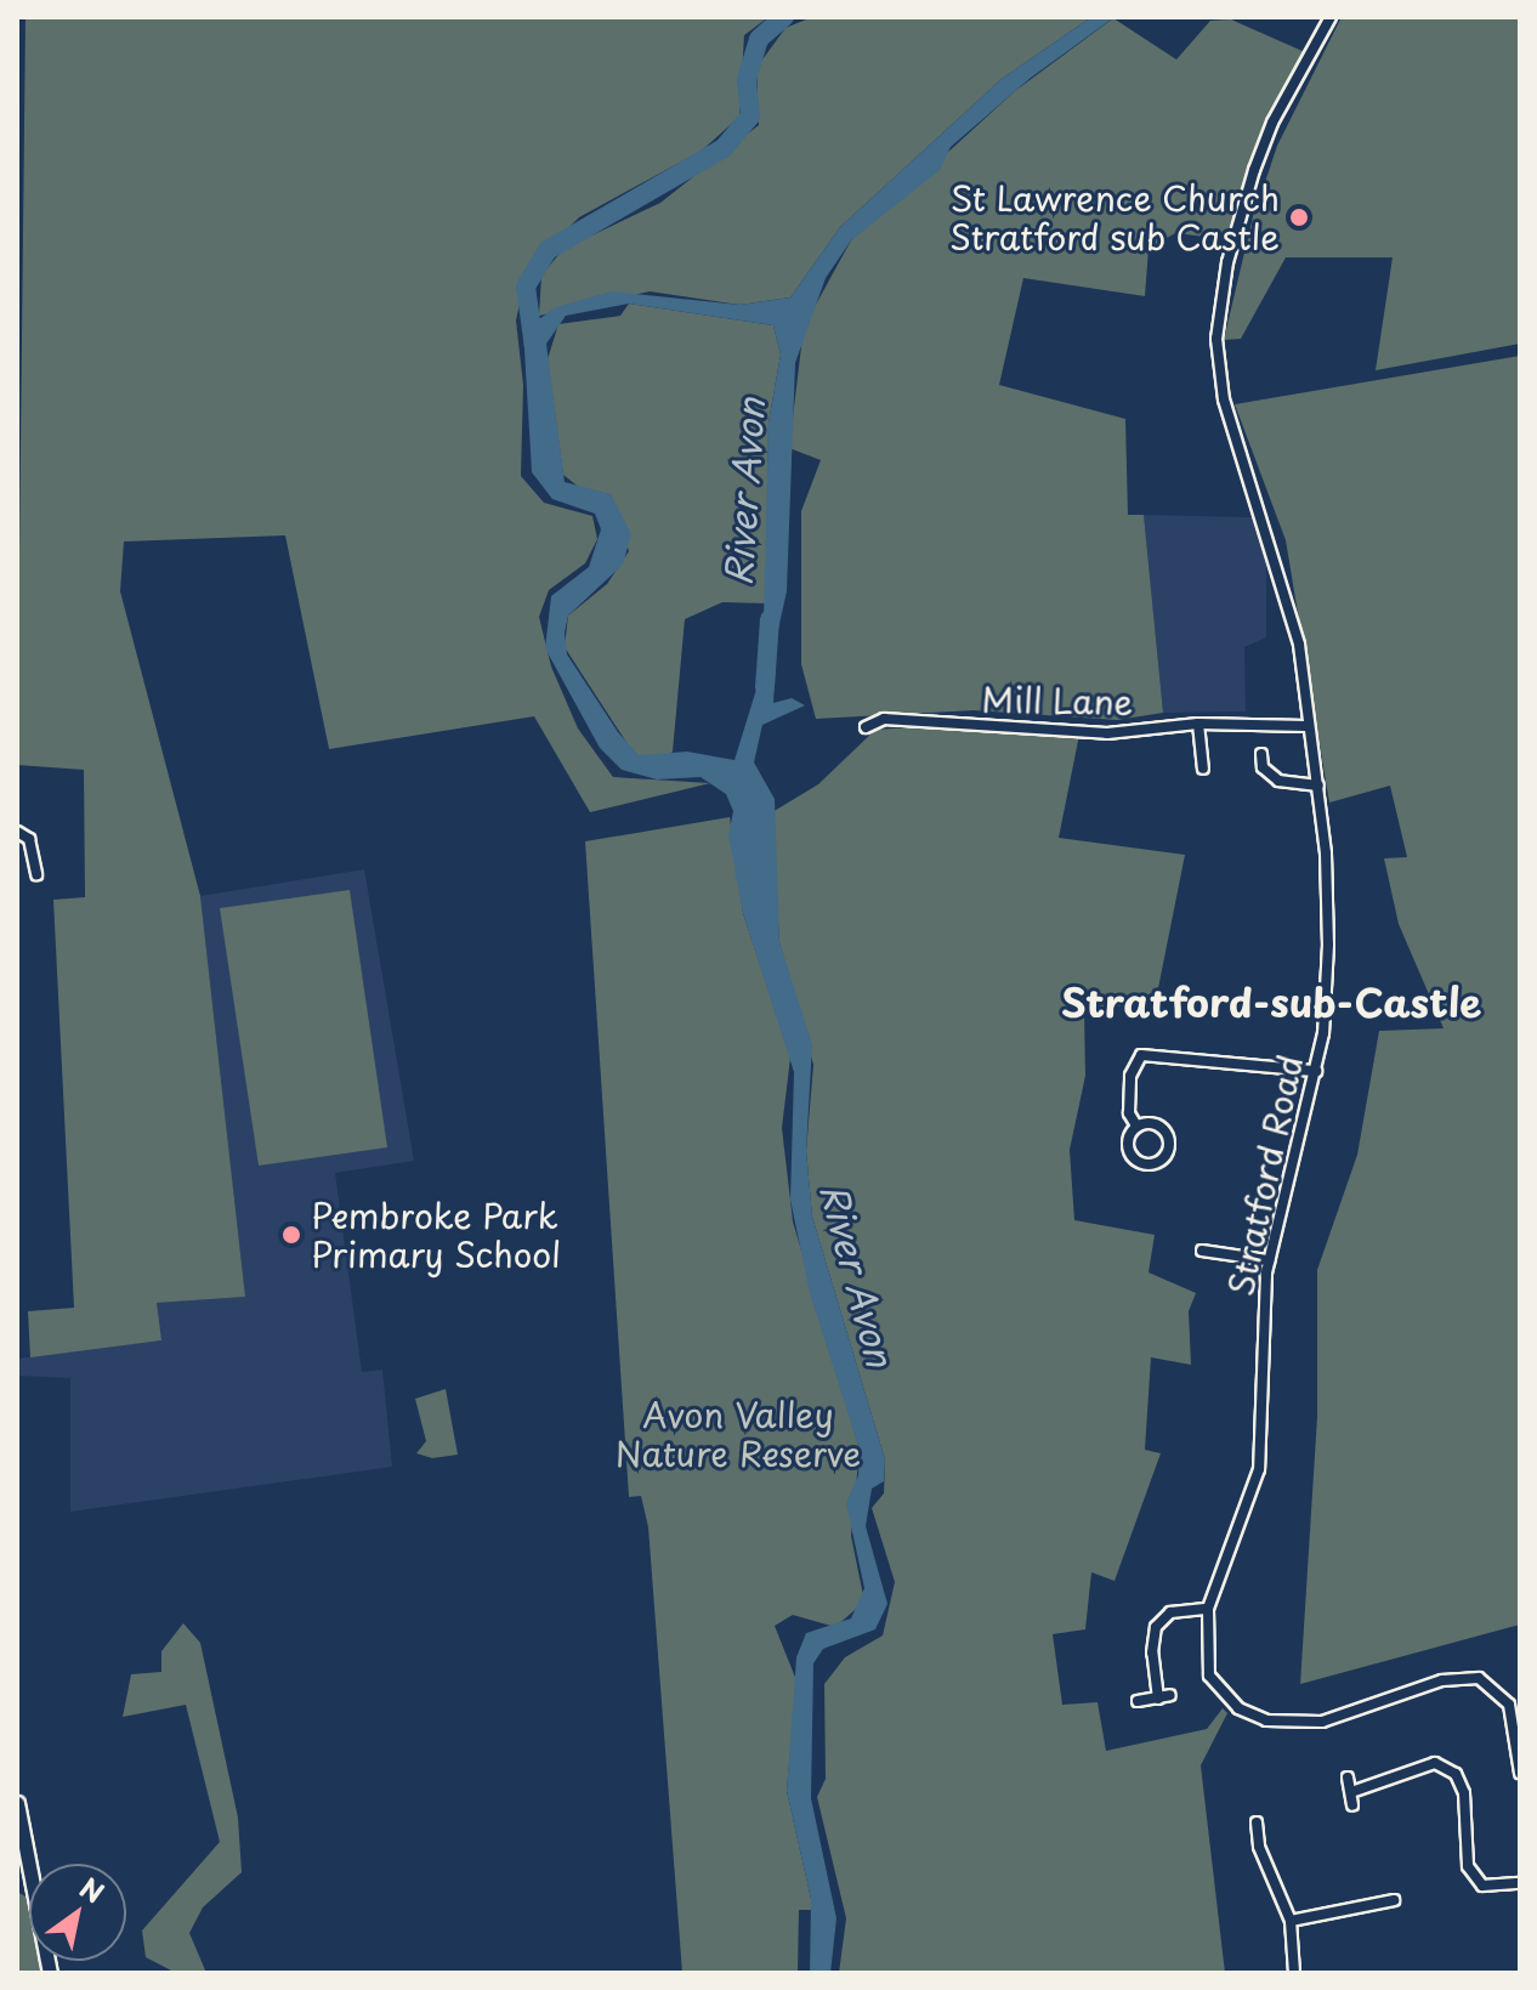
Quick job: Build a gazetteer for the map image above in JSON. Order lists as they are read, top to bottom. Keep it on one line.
{"streets":{"street":["Mill Lane","Stratford Road"]},"crossings":[["Mill Lane","Stratford Road"]],"districts":["Stratford-sub-Castle"],"water":["River Avon"],"parks":["Avon Valley Nature Reserve"],"places":["St Lawrence Church Stratford sub Castle","Pembroke Park Primary School"],"north":"top right"}
